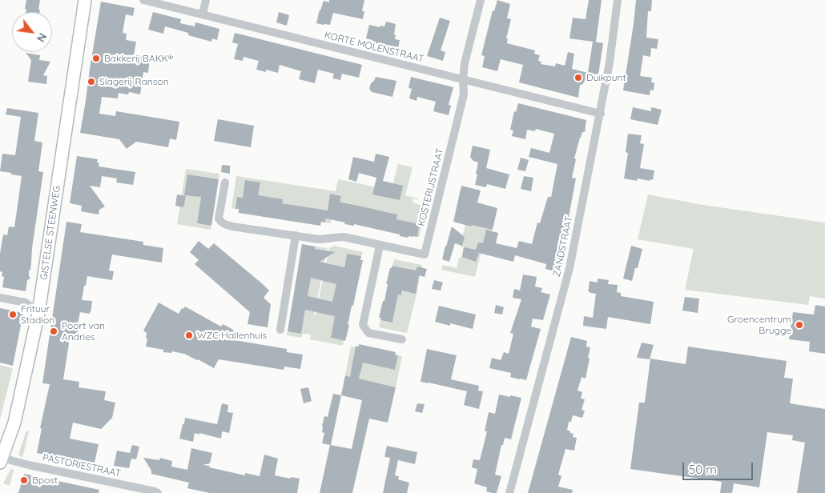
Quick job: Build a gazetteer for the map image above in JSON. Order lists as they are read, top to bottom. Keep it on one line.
{"streets":{"main road":["GISTELSE STEENWEG"],"street":["KORTE MOLENSTRAAT","KOSTERIJSTRAAT","ZANDSTRAAT","PASTORIESTRAAT"]},"crossings":[["KORTE MOLENSTRAAT","KOSTERIJSTRAAT"],["KORTE MOLENSTRAAT","ZANDSTRAAT"],["GISTELSE STEENWEG","PASTORIESTRAAT"]],"places":["Bakkerij BAKK®","Duikpunt","Slagerij Ranson","Frituur Stadion","Groencentrum Brugge","Poort van Andries","WZC Hallenhuis","Bpost"],"scale_bar":"50 m","north":"bottom right"}
